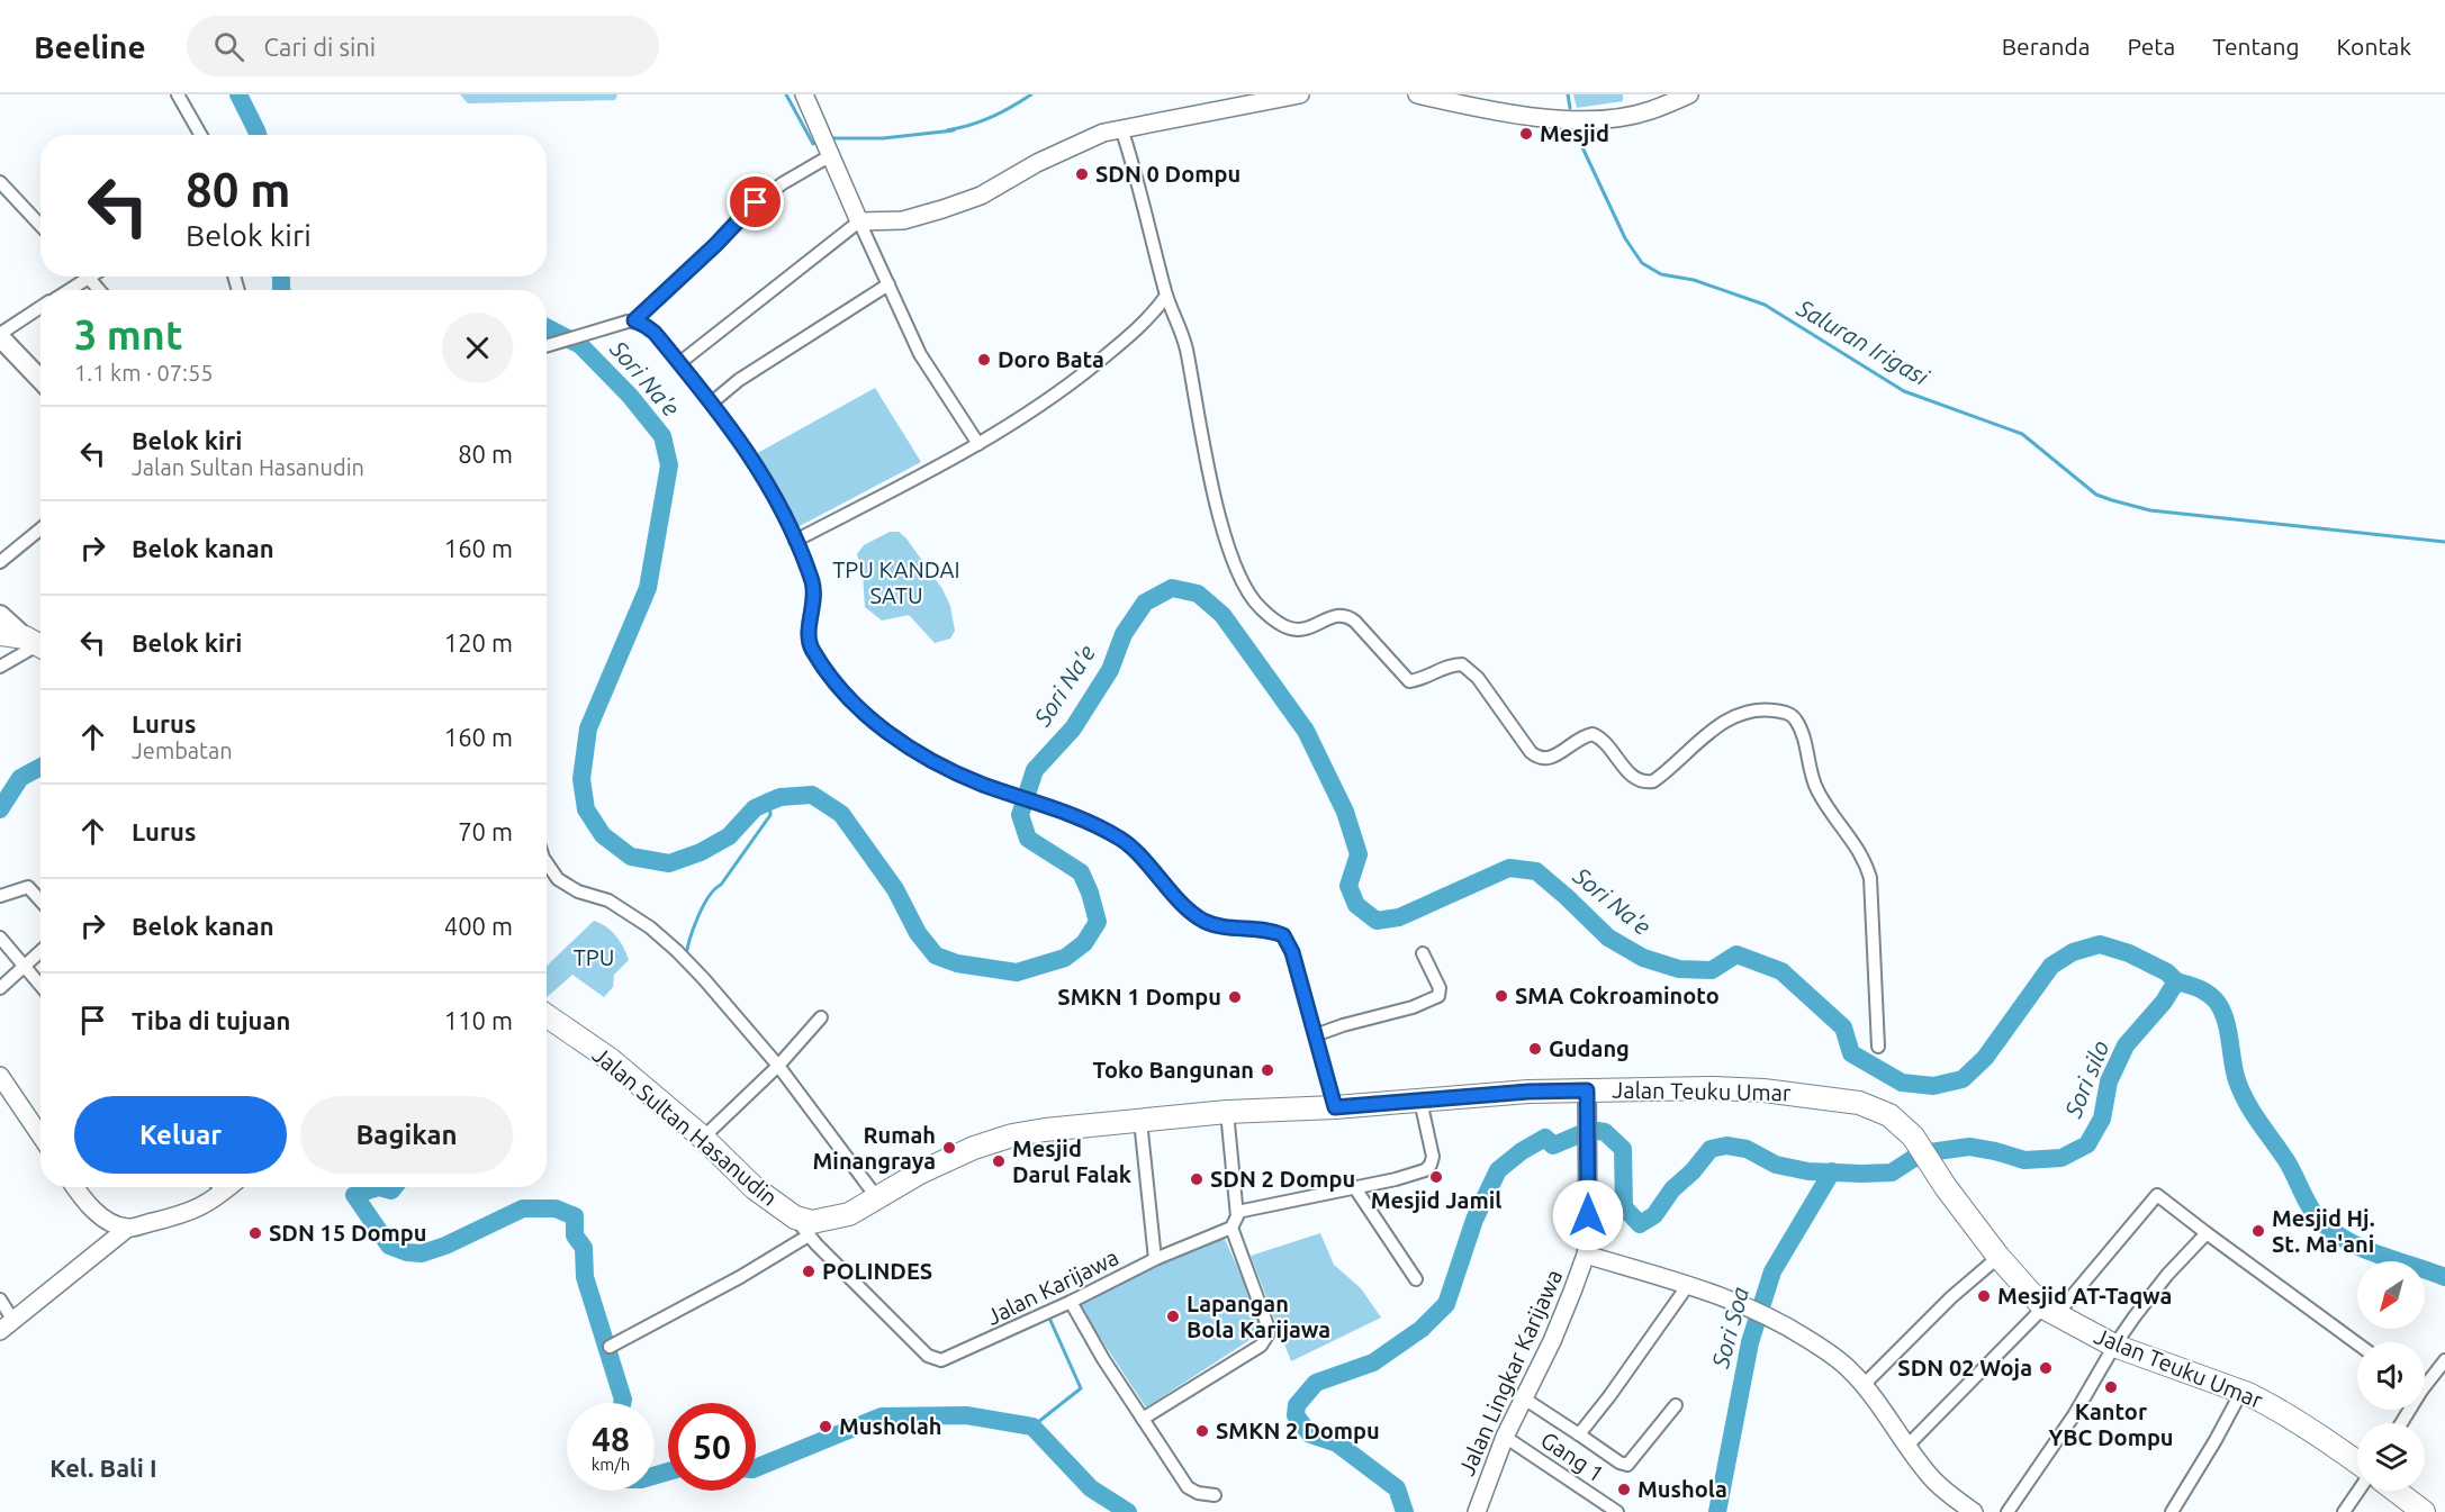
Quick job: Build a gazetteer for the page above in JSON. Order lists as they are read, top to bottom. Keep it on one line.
{"streets":{"highway":["Jalan Teuku Umar","Jalan Sultan Hasanudin"],"main road":["Jalan Lingkar Karijawa"],"street":["Jalan Karijawa","Gang 1"]},"crossings":[["Jalan Teuku Umar","Jalan Sultan Hasanudin"],["Jalan Teuku Umar","Jalan Lingkar Karijawa"],["Jalan Sultan Hasanudin","Jalan Karijawa"],["Jalan Sultan Hasanudin","Jalan Lingkar Karijawa"],["Jalan Lingkar Karijawa","Gang 1"]],"districts":["Kel. Bali I"],"water":["Saluran Irigasi","Sori Na'e","Sori silo","Sori Soa"],"parks":["TPU KANDAI SATU","TPU"],"places":["Mesjid","SDN 0 Dompu","Doro Bata","SMA Cokroaminoto","SMKN 1 Dompu","Gudang","Toko Bangunan","Rumah Minangraya","Mesjid Darul Falak","Mesjid Jamil","SDN 2 Dompu","Mesjid Hj. St. Ma'ani","SDN 15 Dompu","POLINDES","Mesjid AT-Taqwa","Lapangan Bola Karijawa","SDN 02 Woja","Kantor YBC Dompu","Musholah","SMKN 2 Dompu","Mushola"],"north":"bottom left","page":{"header":"Beeline","search":"Cari di sini","nav":["Beranda","Peta","Tentang","Kontak"],"turn":["80 m","Belok kiri"],"heading":["3 mnt","1.1 km · 07:55"],"list":[{"name":"Belok kiri","note":"Jalan Sultan Hasanudin","value":"80 m"},{"name":"Belok kanan","value":"160 m"},{"name":"Belok kiri","value":"120 m"},{"name":"Lurus","note":"Jembatan","value":"160 m"},{"name":"Lurus","value":"70 m"},{"name":"Belok kanan","value":"400 m"},{"name":"Tiba di tujuan","value":"110 m"}],"buttons":["Keluar","Bagikan"],"speed":"48 km/h","limit":"50"}}
